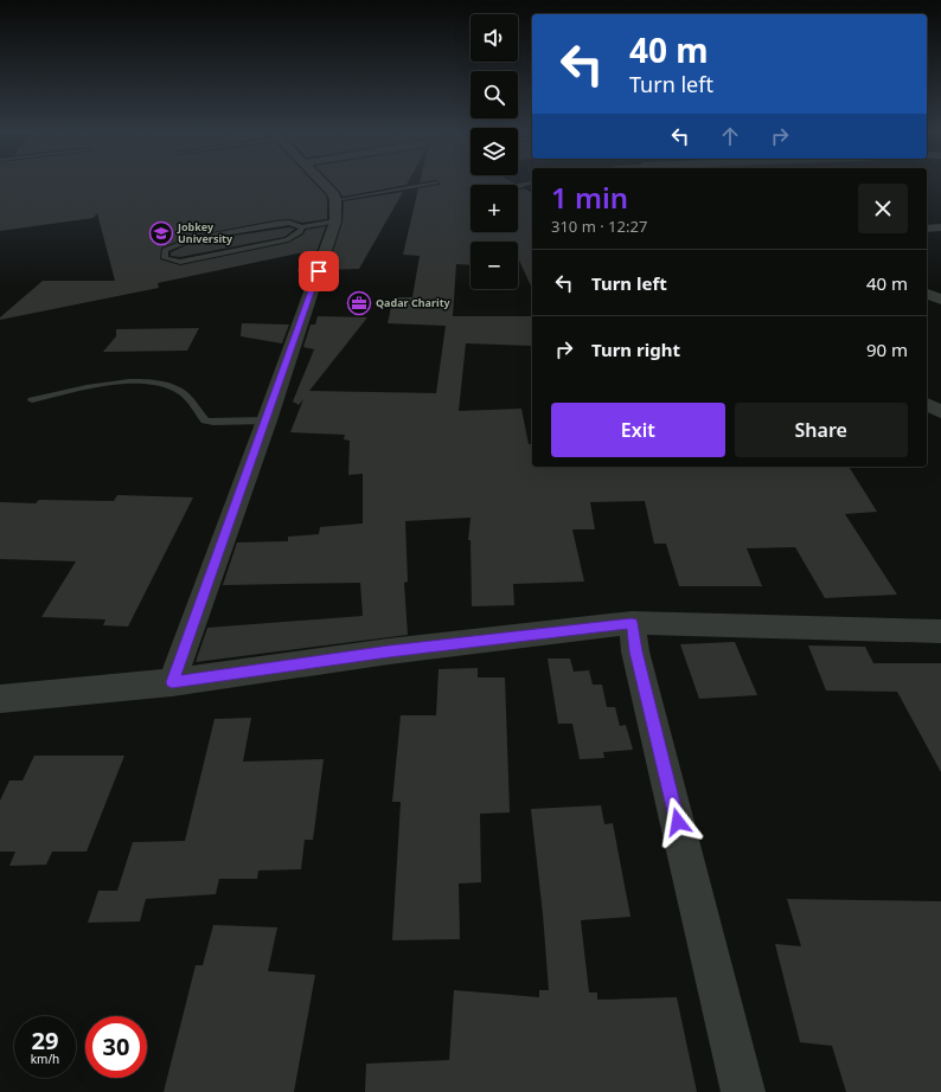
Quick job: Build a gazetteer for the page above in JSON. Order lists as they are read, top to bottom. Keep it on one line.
{"places":{"school or university":["Jobkey University"],"office":["Qadar Charity"]},"page":{"map_buttons":["+","−"],"turn":["40 m","Turn left"],"heading":["1 min","310 m · 12:27"],"list":[{"name":"Turn left","value":"40 m"},{"name":"Turn right","value":"90 m"}],"buttons":["Exit","Share"],"speed":"29 km/h","limit":"30"}}
